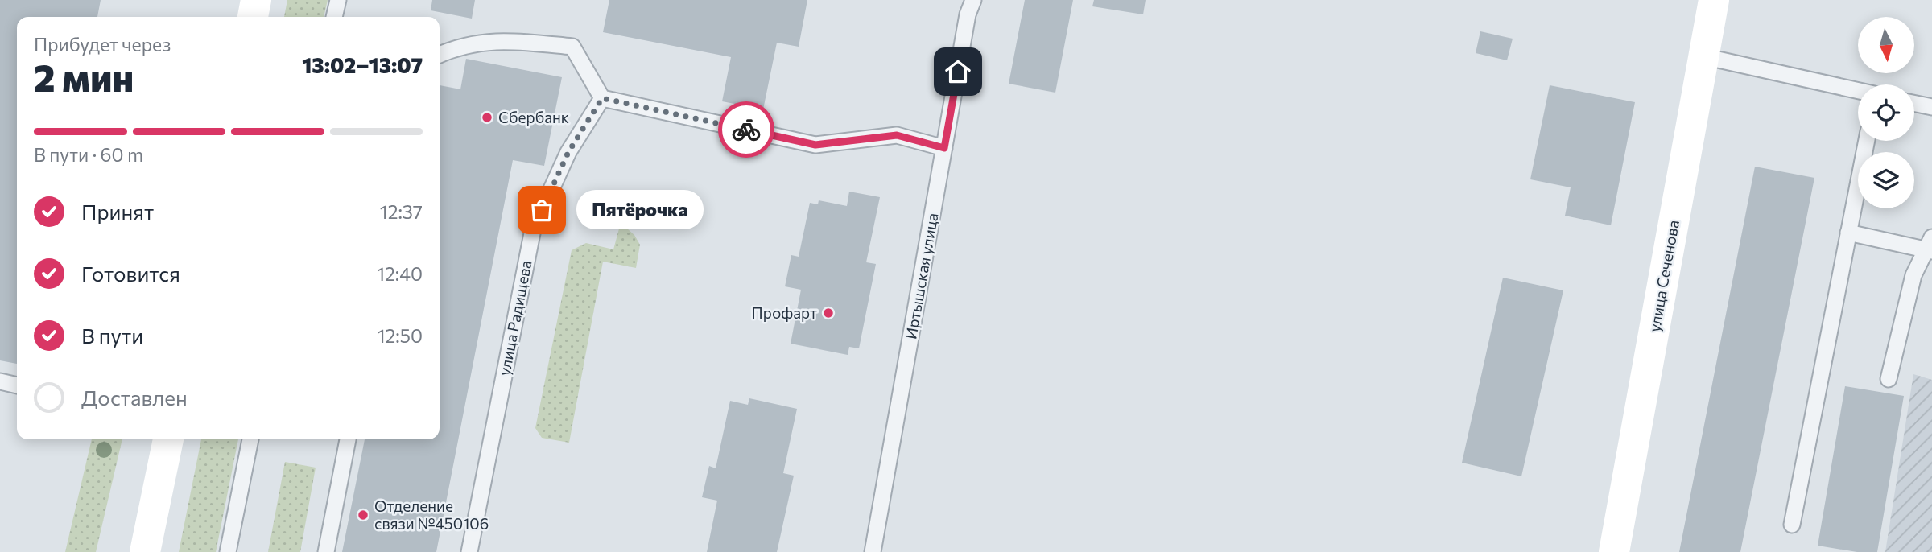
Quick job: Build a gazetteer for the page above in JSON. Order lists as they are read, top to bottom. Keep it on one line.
{"streets":{"street":["улица Сеченова"],"lane":["Иртышская улица","улица Радищева"]},"places":["Сбербанк","Пятёрочка","Профарт","Отделение связи №450106"],"north":"bottom","page":{"heading":["2 мин","Прибудет через","13:02–13:07"],"bar":"В пути · 60 m","list":[["Принят","12:37"],["Готовится","12:40"],["В пути","12:50"],"Доставлен"],"bubble":"Пятёрочка"}}
